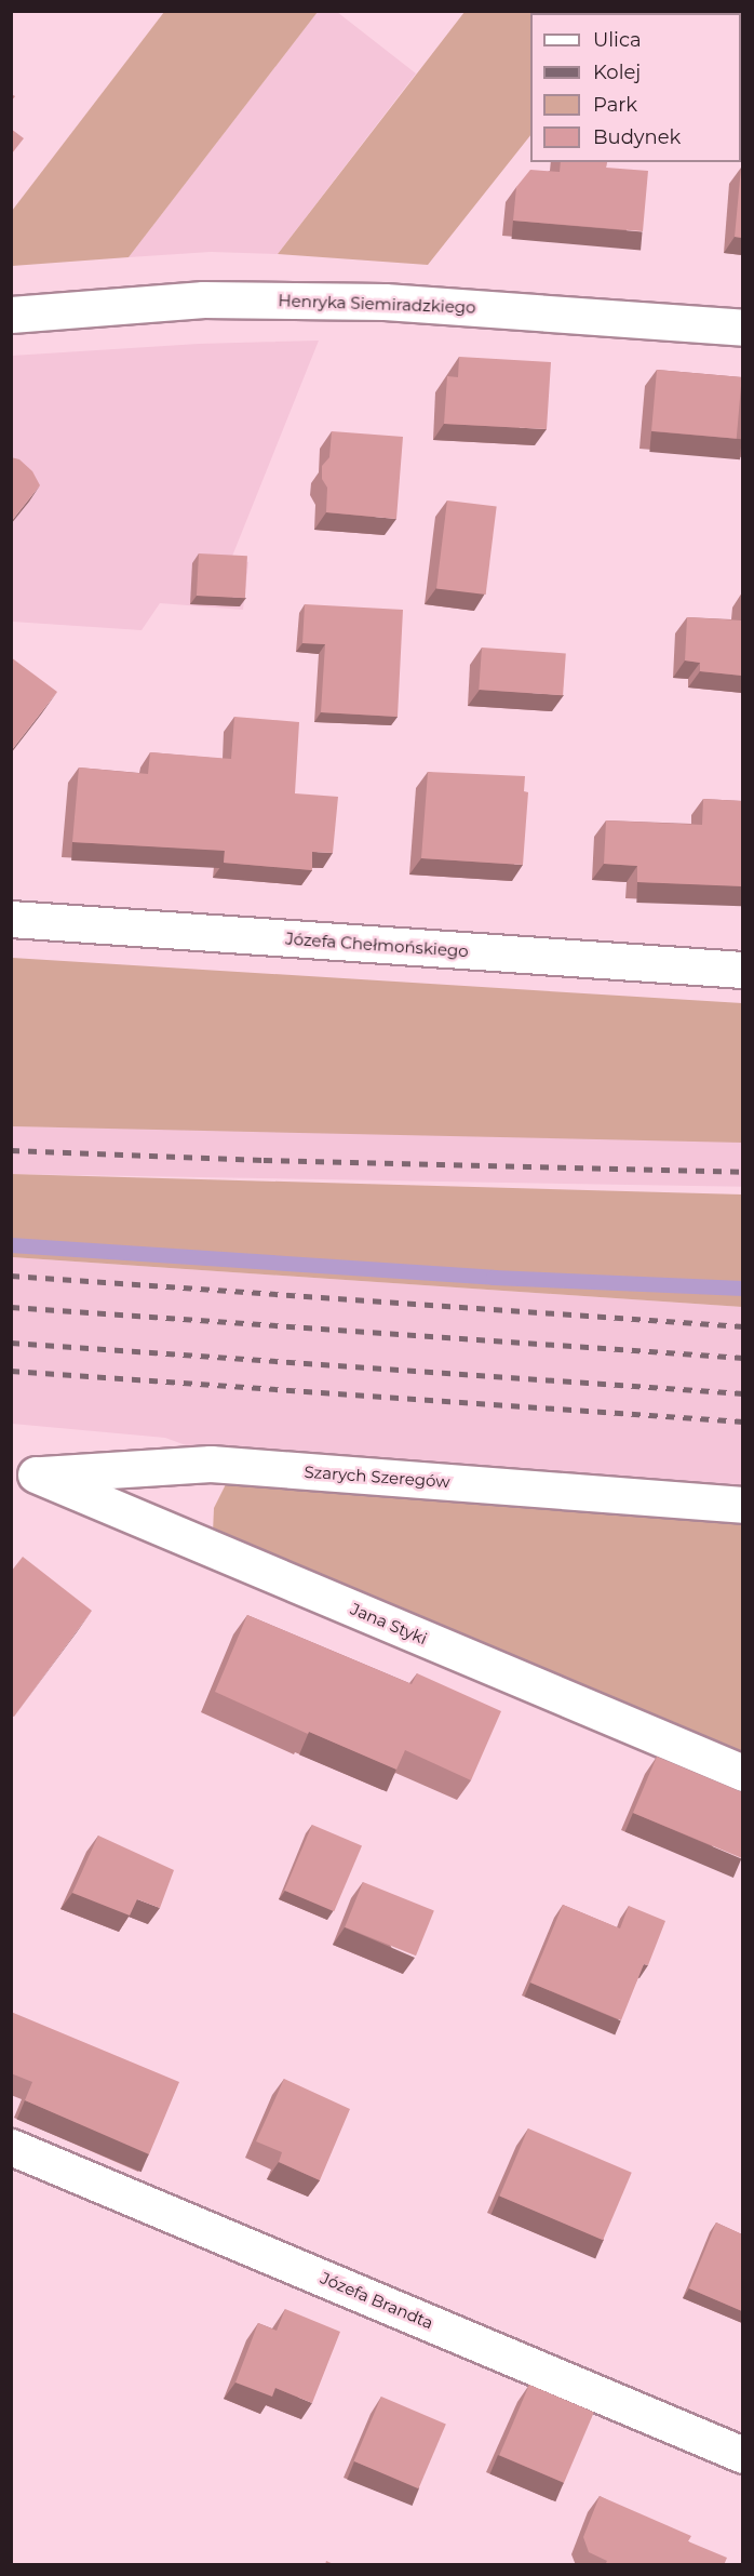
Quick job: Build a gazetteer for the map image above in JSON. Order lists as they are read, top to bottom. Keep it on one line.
{"streets":{"street":["Henryka Siemiradzkiego","Józefa Chełmońskiego","Szarych Szeregów","Jana Styki","Józefa Brandta"]},"crossings":[["Szarych Szeregów","Jana Styki"]],"legend":["Ulica","Kolej","Park","Budynek"]}
